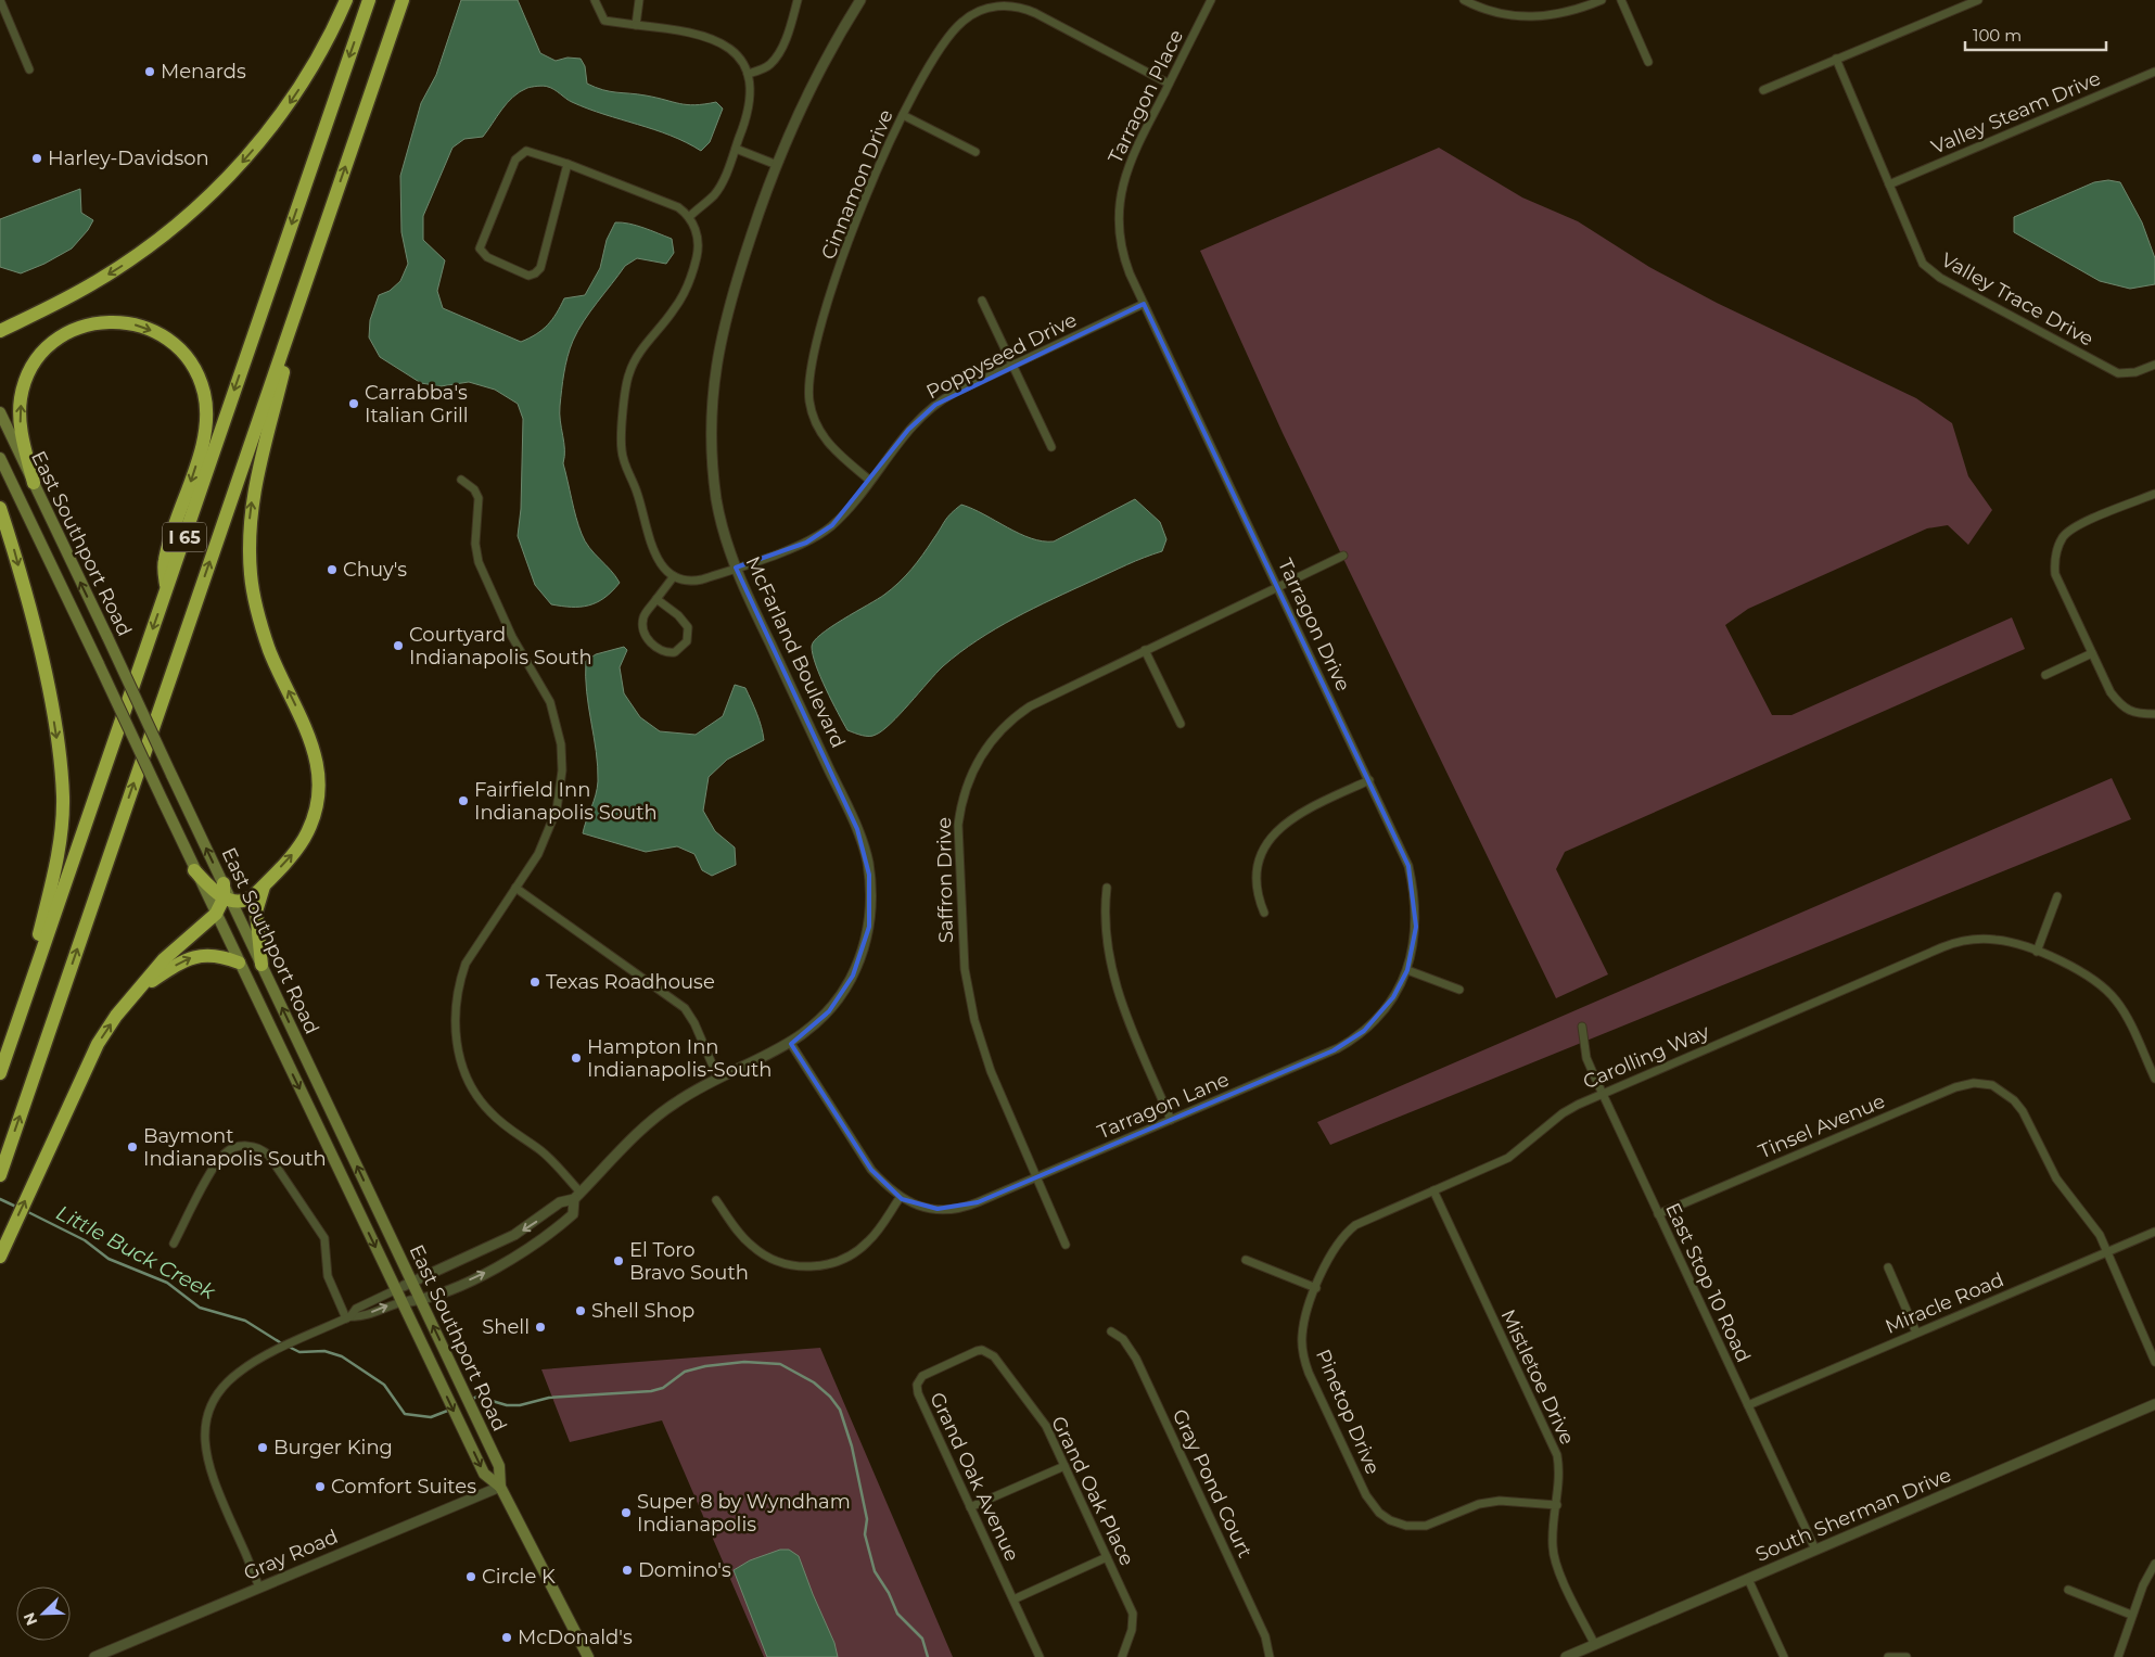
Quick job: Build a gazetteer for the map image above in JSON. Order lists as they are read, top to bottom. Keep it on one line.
{"streets":{"highway":["I 65"],"main road":["East Southport Road"],"street":["Tarragon Place","Valley Steam Drive","Cinnamon Drive","Valley Trace Drive","Poppyseed Drive","Tarragon Drive","McFarland Boulevard","Saffron Drive","Carolling Way","Tarragon Lane","Tinsel Avenue","East Stop 10 Road","Miracle Road","Mistletoe Drive","Pinetop Drive","Grand Oak Avenue","Gray Pond Court","Grand Oak Place","South Sherman Drive","Gray Road"]},"crossings":[["Tarragon Place","Cinnamon Drive"],["Tarragon Place","Poppyseed Drive"],["Tarragon Place","Tarragon Drive"],["Valley Steam Drive","Valley Trace Drive"],["Cinnamon Drive","Poppyseed Drive"],["Poppyseed Drive","Tarragon Drive"],["Poppyseed Drive","McFarland Boulevard"],["East Southport Road","McFarland Boulevard"],["East Southport Road","Gray Road"],["Tarragon Drive","Saffron Drive"],["Tarragon Drive","Tarragon Lane"],["Saffron Drive","Tarragon Lane"],["Carolling Way","East Stop 10 Road"],["Carolling Way","Mistletoe Drive"],["Carolling Way","Pinetop Drive"],["Tinsel Avenue","East Stop 10 Road"],["Tinsel Avenue","Miracle Road"],["East Stop 10 Road","Miracle Road"],["East Stop 10 Road","South Sherman Drive"],["Mistletoe Drive","Pinetop Drive"],["Mistletoe Drive","South Sherman Drive"],["Grand Oak Avenue","Grand Oak Place"]],"water":["Little Buck Creek"],"places":["Menards","Harley-Davidson","Carrabba's Italian Grill","Chuy's","Courtyard Indianapolis South","Fairfield Inn Indianapolis South","Texas Roadhouse","Hampton Inn Indianapolis-South","Baymont Indianapolis South","El Toro Bravo South","Shell Shop","Shell","Burger King","Comfort Suites","Super 8 by Wyndham Indianapolis","Domino's","Circle K","McDonald's"],"scale_bar":"100 m","north":"bottom left"}
